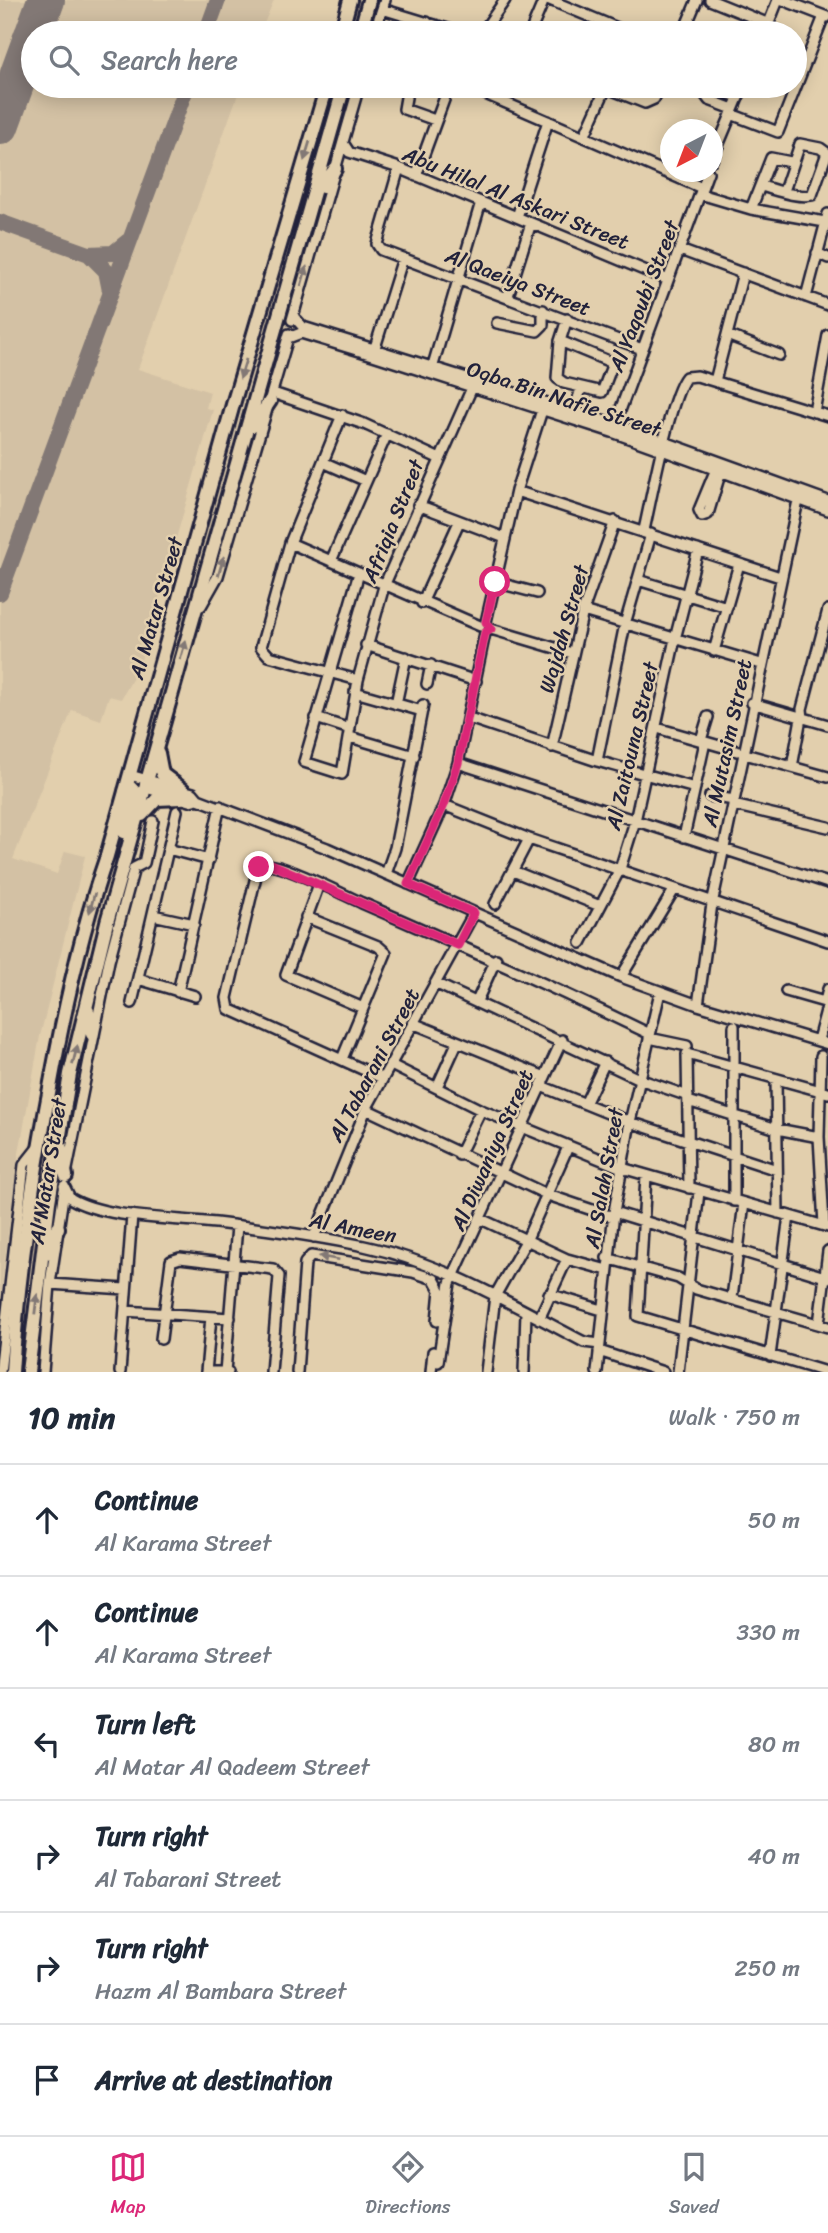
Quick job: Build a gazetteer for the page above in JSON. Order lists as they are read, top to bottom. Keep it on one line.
{"streets":{"highway":["Al Matar Street"],"street":["Abu Hilal Al Askari Street","Al Qaeiya Street","Al Yaqoubi Street","Oqba Bin Nafie Street","Afriqia Street","Wajdah Street","Al Mutasim Street","Al Zaitouna Street","Al Tabarani Street","Al Diwaniya Street","Al Salah Street","Al Ameen"]},"crossings":[["Abu Hilal Al Askari Street","Al Qaeiya Street"],["Abu Hilal Al Askari Street","Al Yaqoubi Street"],["Al Qaeiya Street","Al Yaqoubi Street"],["Al Yaqoubi Street","Oqba Bin Nafie Street"],["Oqba Bin Nafie Street","Afriqia Street"],["Oqba Bin Nafie Street","Al Matar Street"],["Oqba Bin Nafie Street","Al Mutasim Street"],["Al Matar Street","Al Ameen"],["Al Tabarani Street","Al Ameen"],["Al Diwaniya Street","Al Ameen"],["Al Salah Street","Al Ameen"]],"north":"bottom left","page":{"search":"Search here","heading":["10 min","Walk · 750 m"],"list":[["Continue","Al Karama Street","50 m"],["Continue","Al Karama Street","330 m"],["Turn left","Al Matar Al Qadeem Street","80 m"],["Turn right","Al Tabarani Street","40 m"],["Turn right","Hazm Al Bambara Street","250 m"],"Arrive at destination"],"nav":["Map","Directions","Saved"]}}
